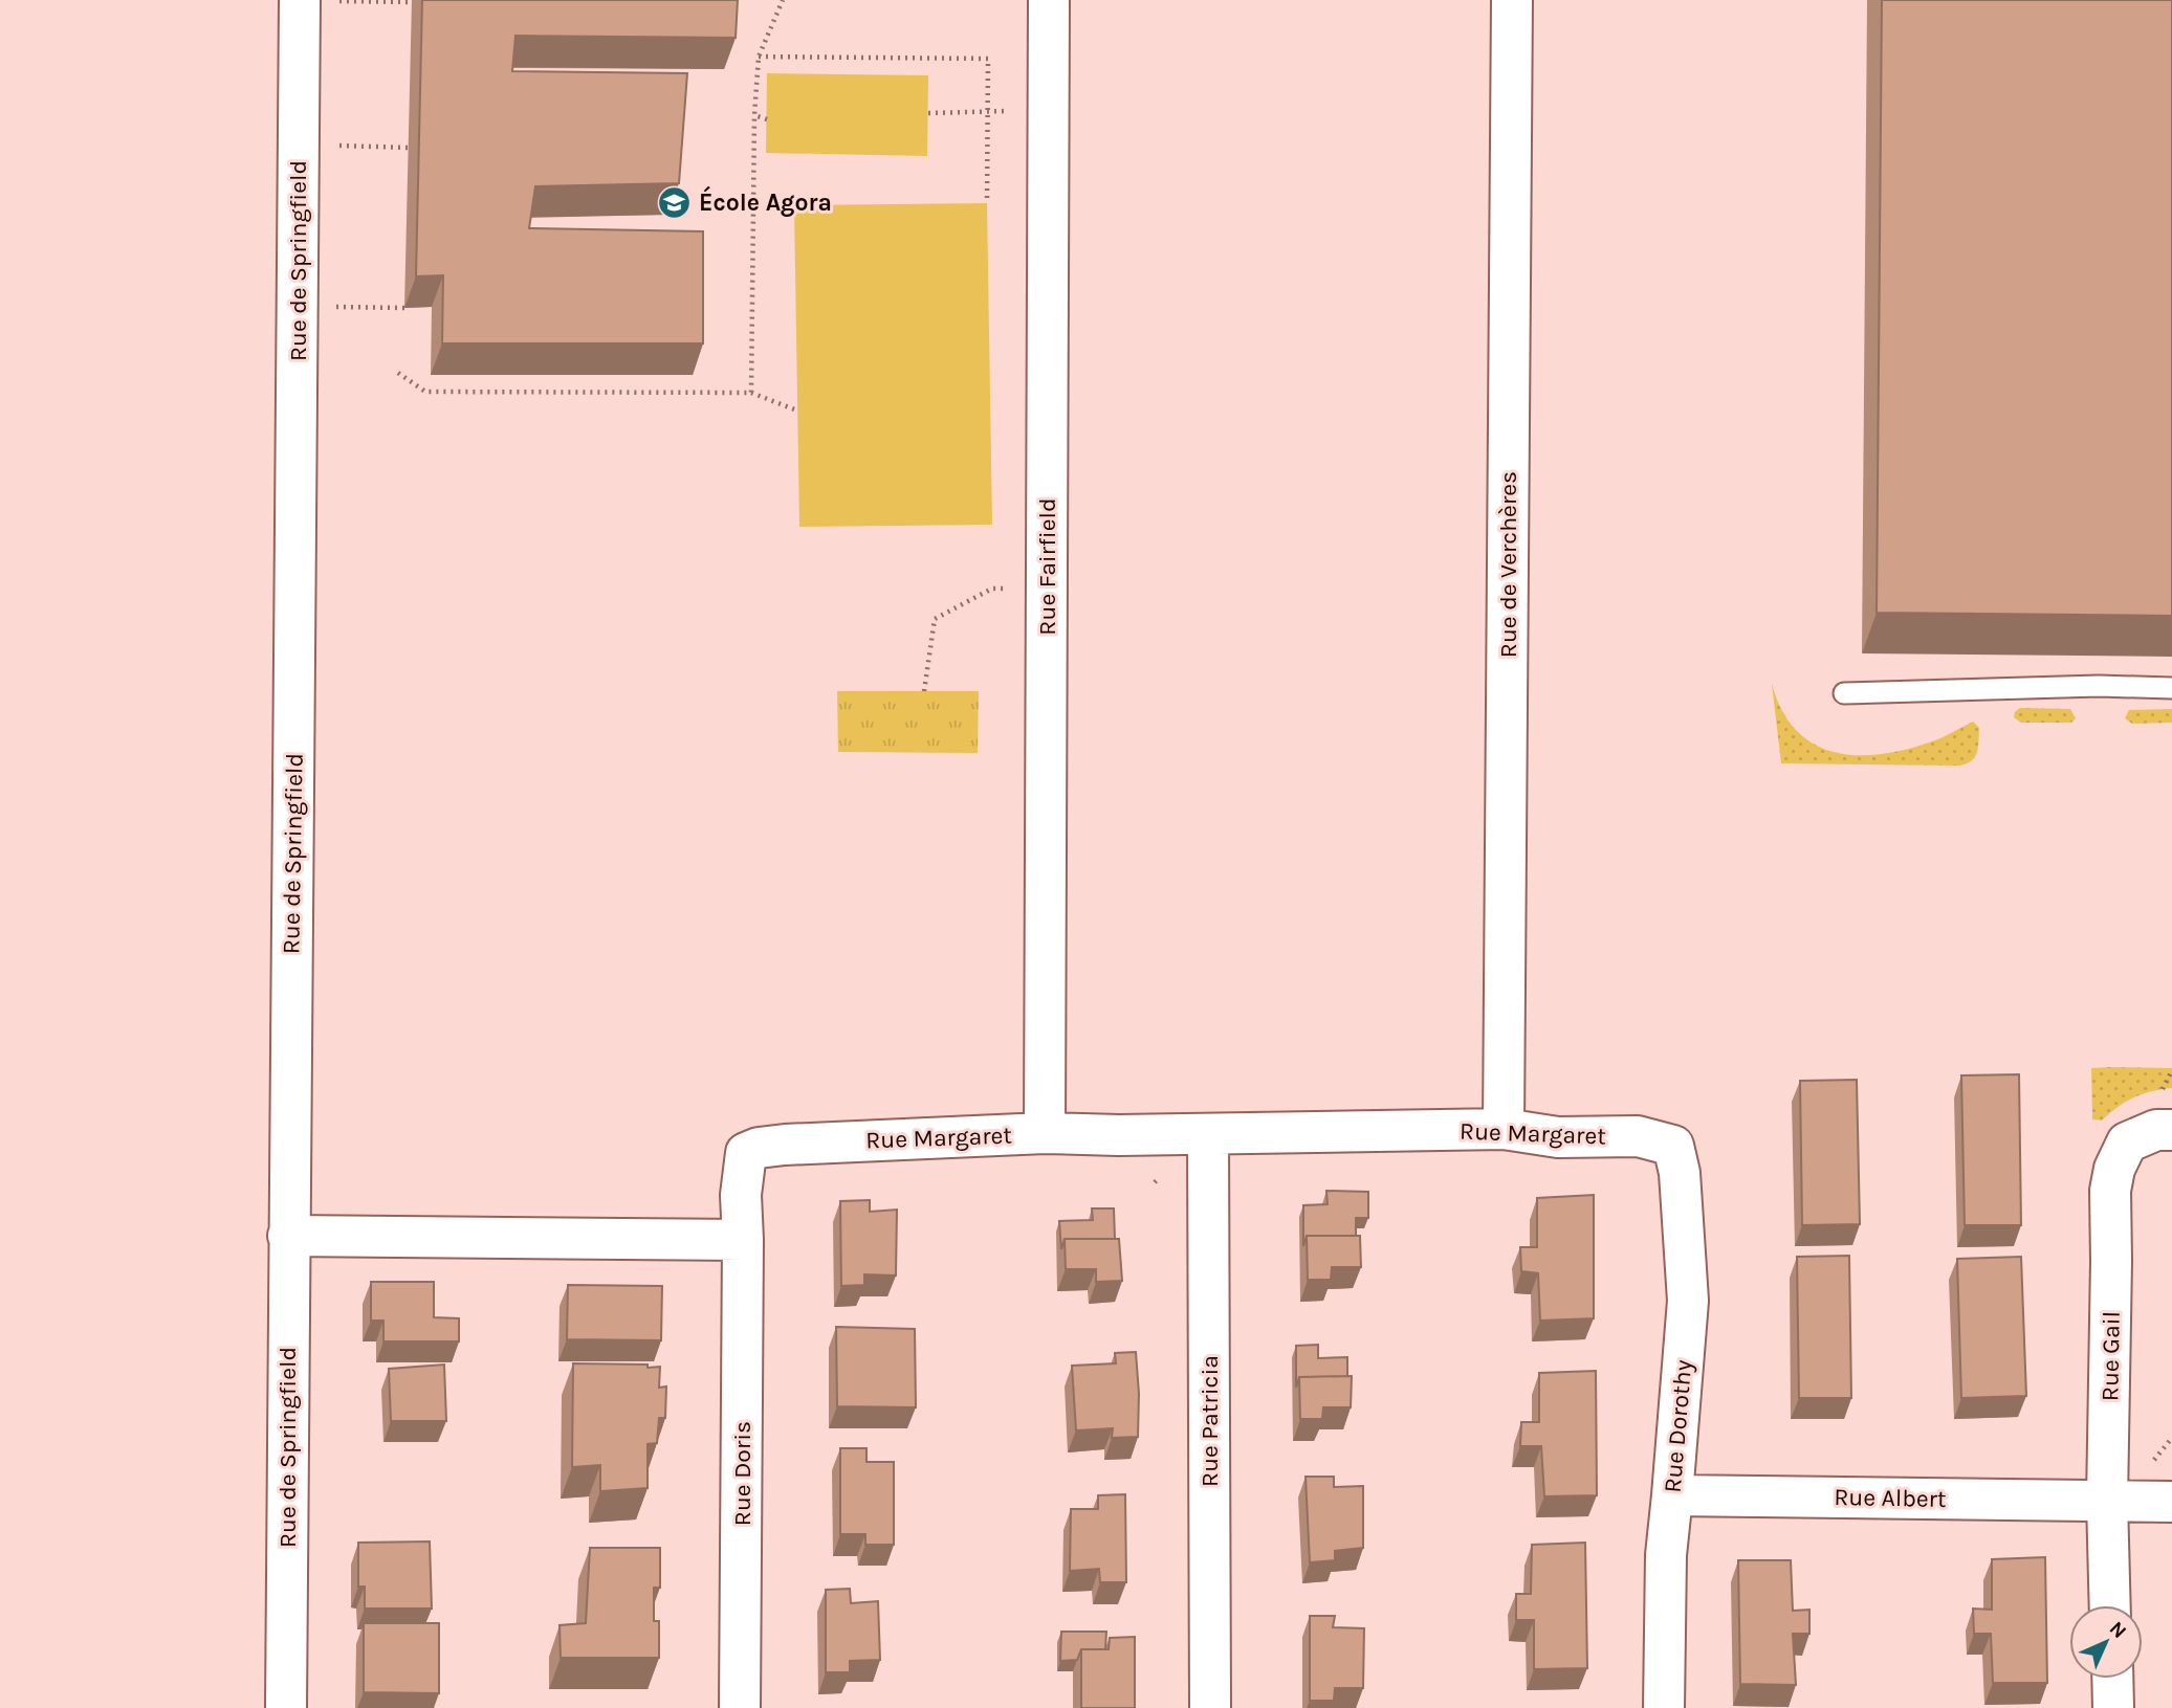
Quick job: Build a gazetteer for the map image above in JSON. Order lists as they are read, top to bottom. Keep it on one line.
{"streets":{"street":["Rue de Springfield","Rue de Verchères","Rue Fairfield","Rue Margaret","Rue Gail","Rue Patricia","Rue Dorothy","Rue Doris","Rue Albert"]},"crossings":[["Rue de Verchères","Rue Margaret"],["Rue Fairfield","Rue Margaret"],["Rue Margaret","Rue Patricia"],["Rue Margaret","Rue Dorothy"],["Rue Margaret","Rue Doris"],["Rue Gail","Rue Albert"],["Rue Dorothy","Rue Albert"]],"places":{"school or university":["École Agora"]},"north":"top right"}
